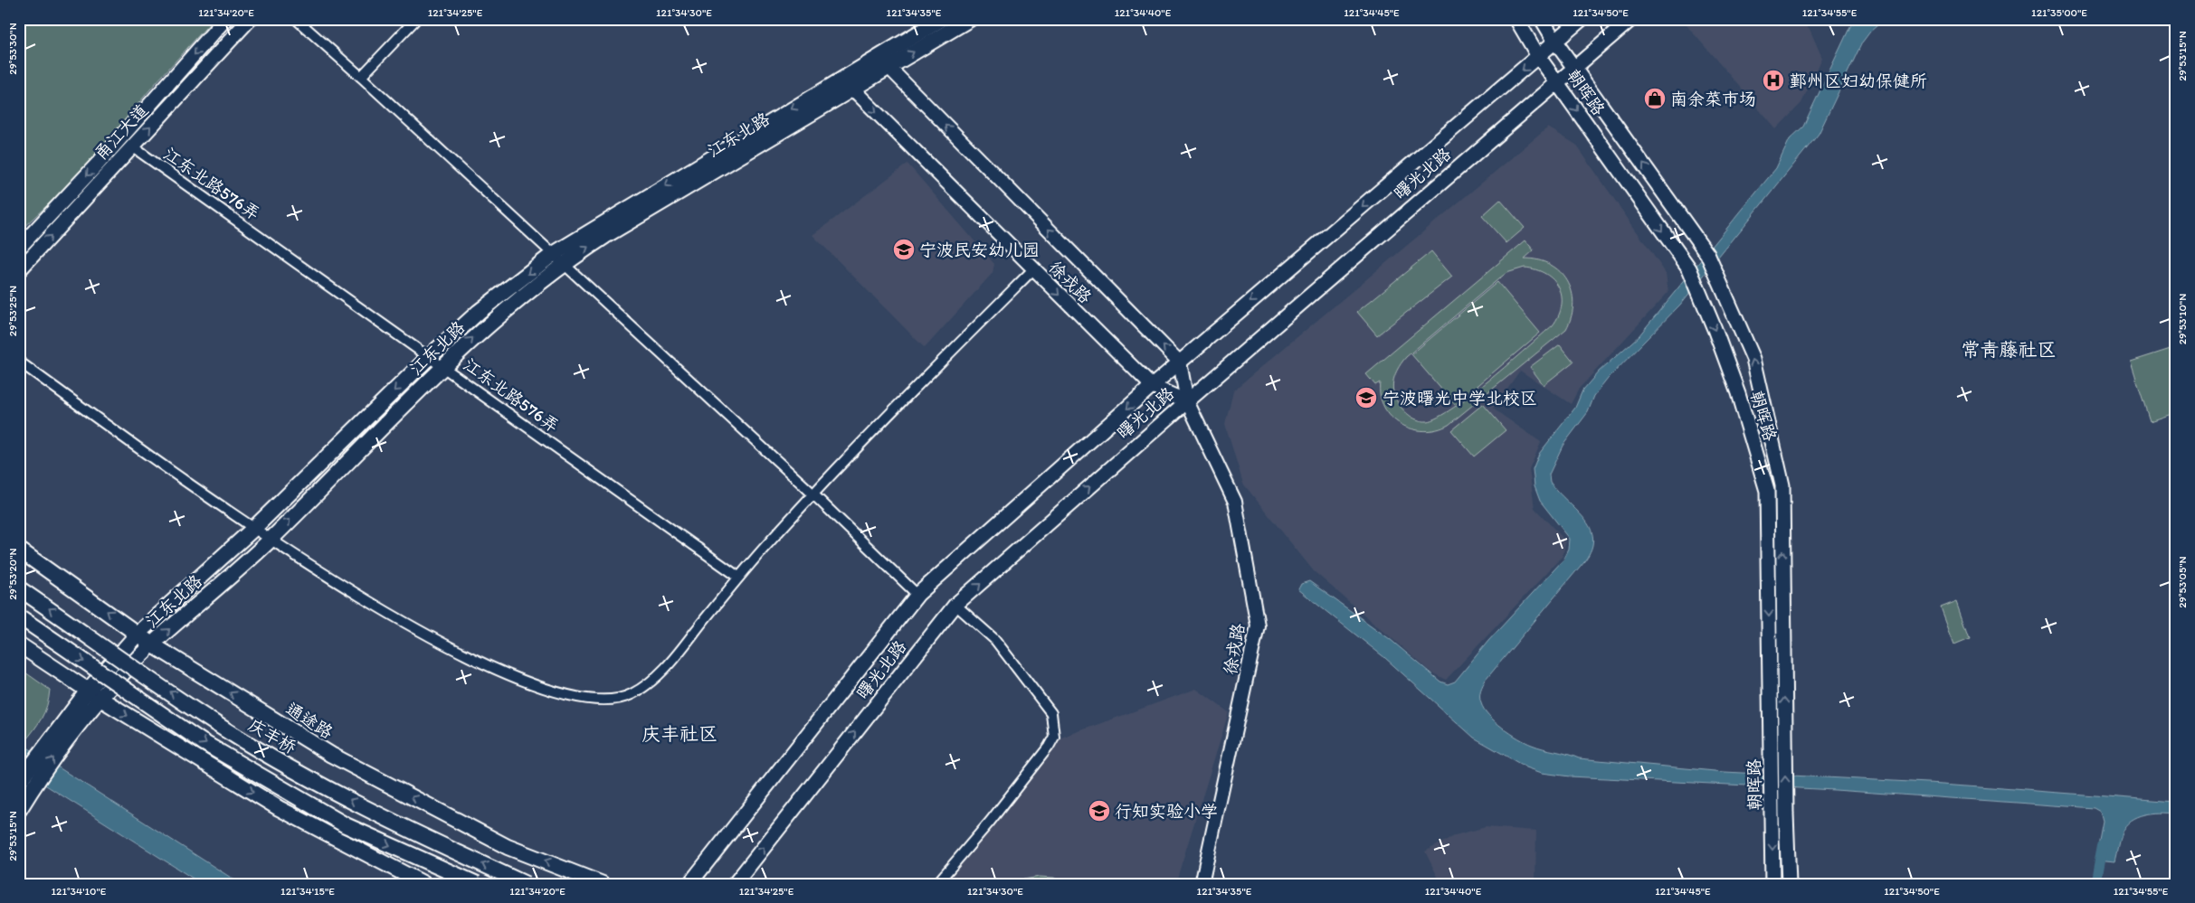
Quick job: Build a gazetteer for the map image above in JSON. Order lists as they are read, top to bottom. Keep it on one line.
{"streets":{"main road":["朝晖路","甬江大道","江东北路","曙光北路","通途路","庆丰桥"],"street":["江东北路576弄","徐戎路"]},"crossings":[["朝晖路","曙光北路"],["甬江大道","江东北路576弄"],["江东北路","江东北路576弄"],["江东北路","徐戎路"],["江东北路","通途路"],["曙光北路","徐戎路"]],"districts":["常青藤社区","庆丰社区"],"places":{"hospital":["鄞州区妇幼保健所"],"shop":["南余菜市场"],"school or university":["宁波民安幼儿园","宁波曙光中学北校区","行知实验小学"]},"coordinates":["121°34'20\"E","121°34'25\"E","121°34'30\"E","121°34'35\"E","121°34'40\"E","121°34'45\"E","121°34'50\"E","121°34'55\"E","121°35'00\"E","29°53'30\"N","29°53'15\"N","29°53'25\"N","29°53'10\"N","29°53'20\"N","29°53'05\"N","121°34'10\"E","121°34'15\"E"]}
